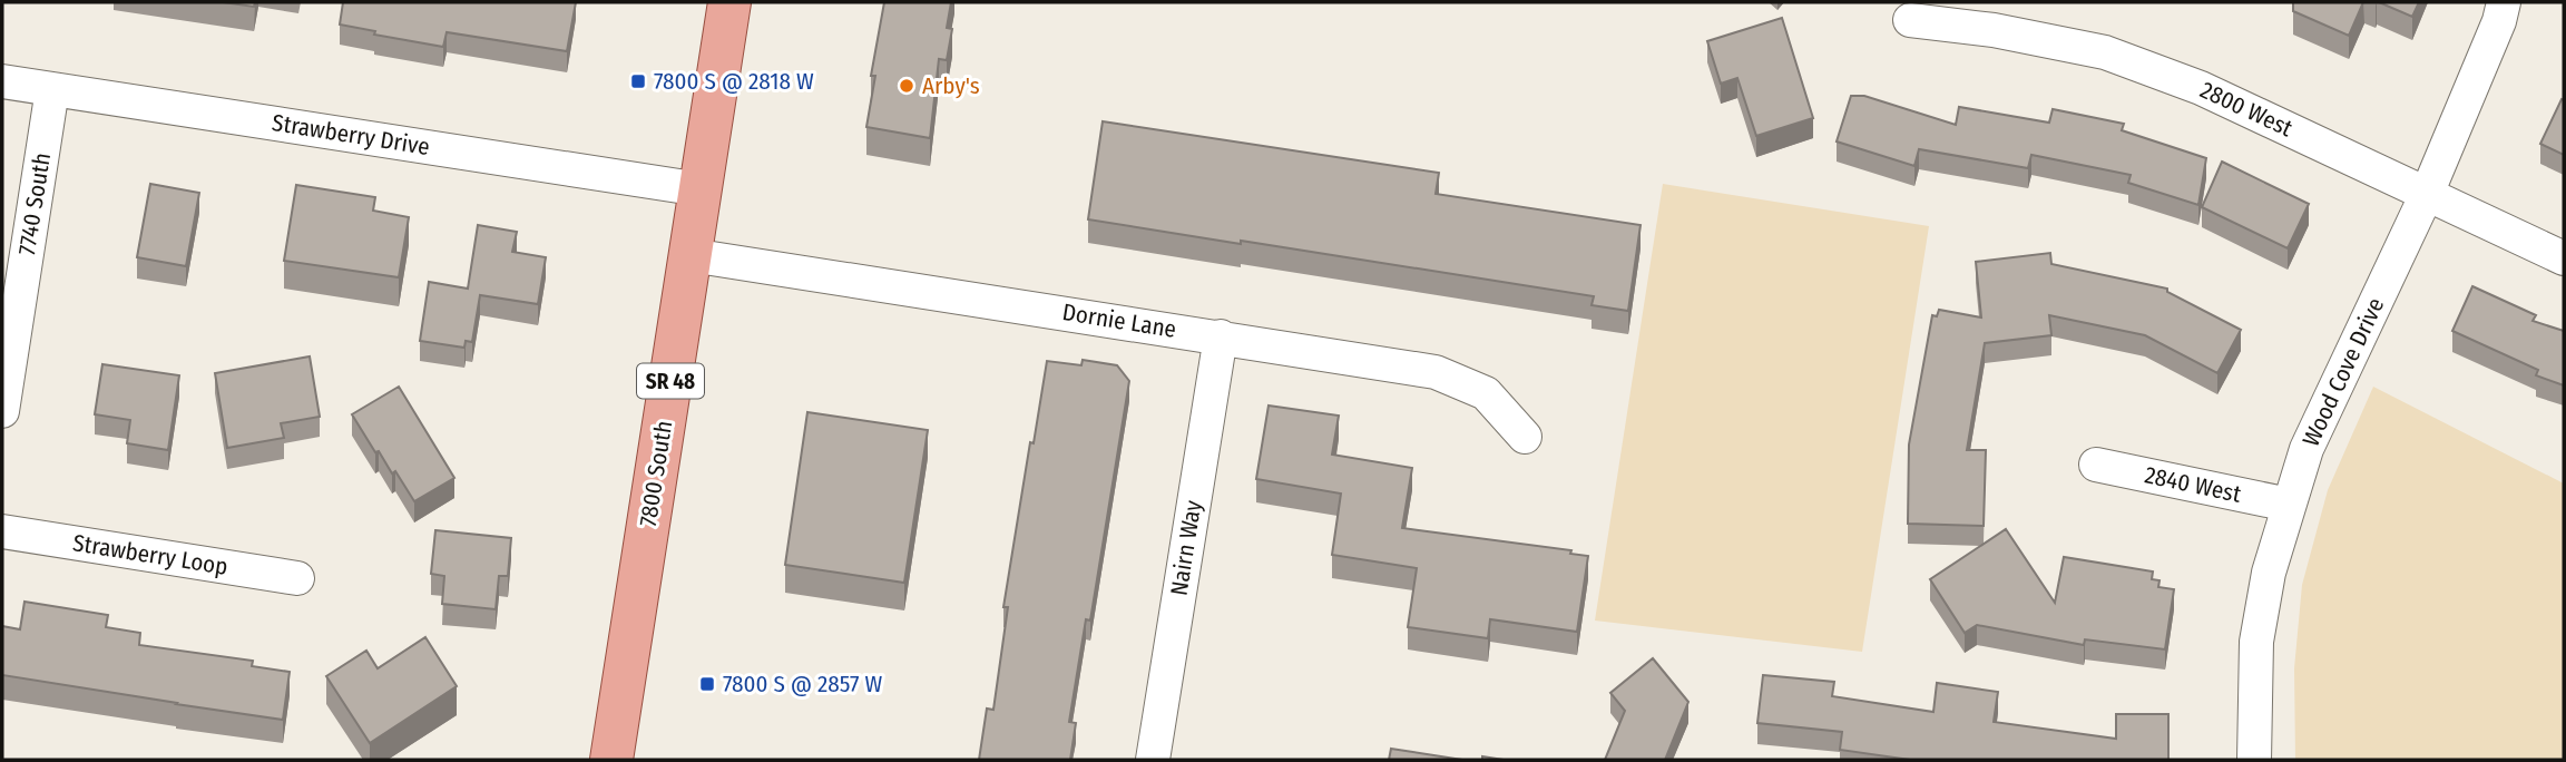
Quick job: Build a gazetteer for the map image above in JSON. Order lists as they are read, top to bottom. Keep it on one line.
{"streets":{"main road":["SR 48","7800 South"],"street":["2800 West","Strawberry Drive","7740 South","Dornie Lane","Wood Cove Drive","2840 West","Nairn Way","Strawberry Loop"]},"crossings":[["2800 West","Wood Cove Drive"],["Strawberry Drive","7740 South"],["Strawberry Drive","7800 South"],["Dornie Lane","7800 South"],["Dornie Lane","Nairn Way"],["Wood Cove Drive","2840 West"]],"places":{"transit":["7800 S @ 2818 W","7800 S @ 2857 W"],"other":["Arby's"]}}
